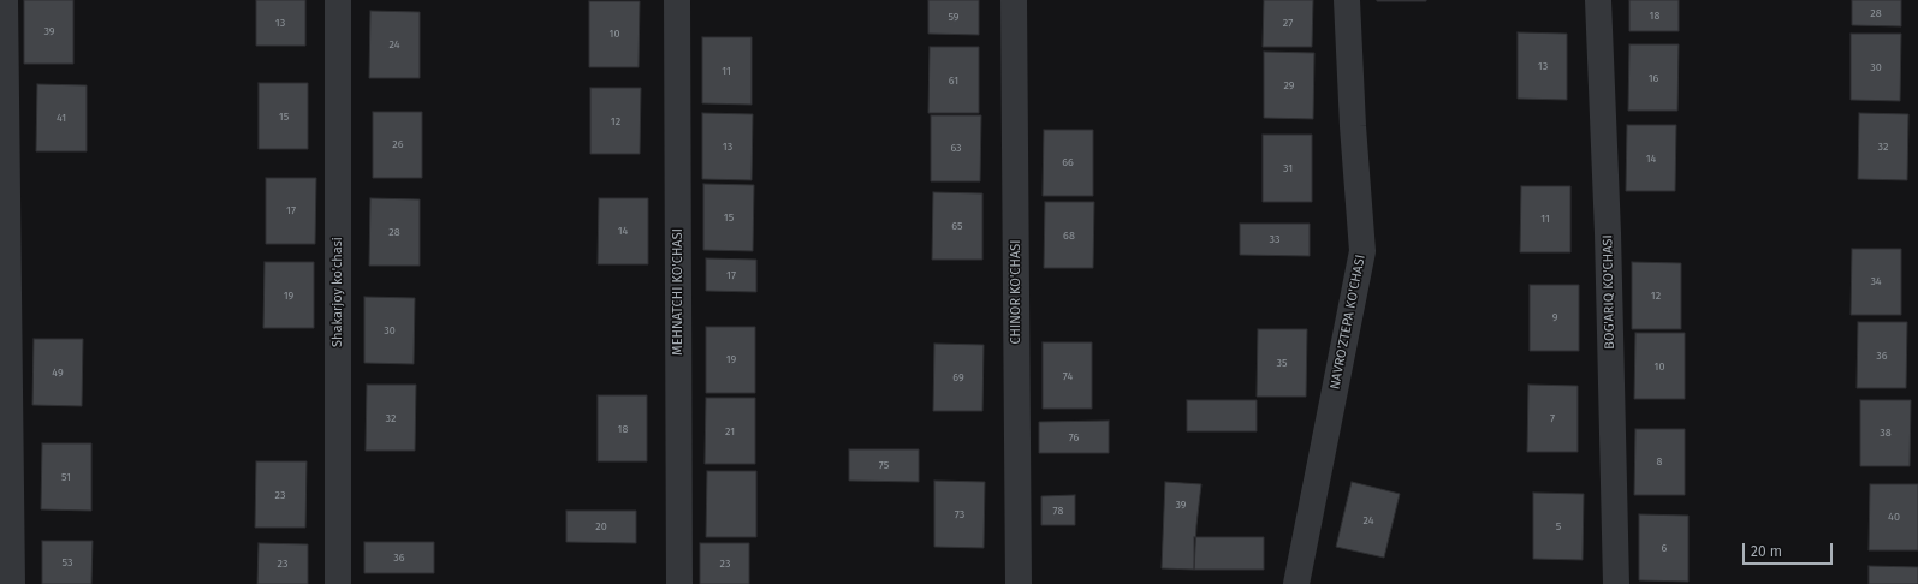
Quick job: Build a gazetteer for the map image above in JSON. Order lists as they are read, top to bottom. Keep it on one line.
{"streets":{"street":["Shakarjoy ko'chasi","MEHNATCHI KO'CHASI","CHINOR KO'CHASI","BOG'ARIQ KO'CHASI","NAVRO'ZTEPA KO'CHASI"]},"house_numbers":["28","18","59","13","27","39","10","24","13","30","11","16","61","29","15","41","12","26","13","32","63","14","66","31","17","15","11","65","14","28","68","33","17","34","19","12","9","30","36","19","35","10","49","74","69","32","7","18","21","38","76","8","75","51","23","39","78","73","40","24","20","5","6","36","53","23","23"],"scale_bar":"20 m"}
